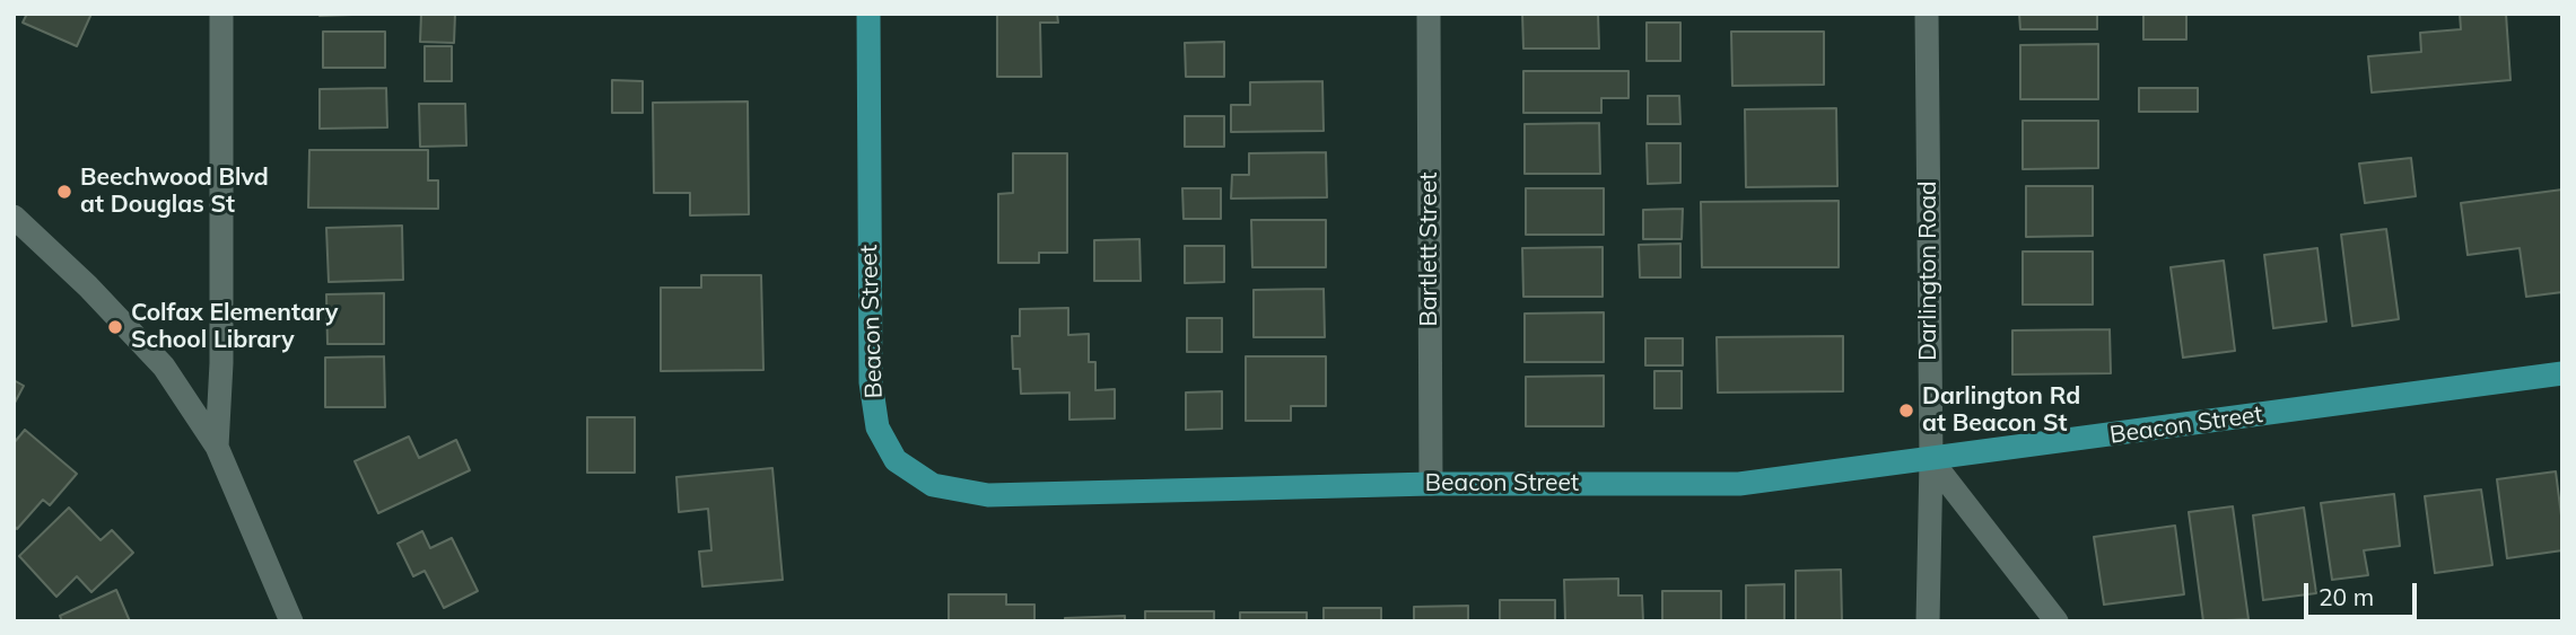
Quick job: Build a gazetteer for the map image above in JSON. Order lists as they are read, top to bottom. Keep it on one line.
{"streets":{"main road":["Beacon Street"],"street":["Bartlett Street","Darlington Road"]},"crossings":[["Bartlett Street","Beacon Street"],["Darlington Road","Beacon Street"]],"places":["Beechwood Blvd at Douglas St","Colfax Elementary School Library","Darlington Rd at Beacon St"],"scale_bar":"20 m"}
